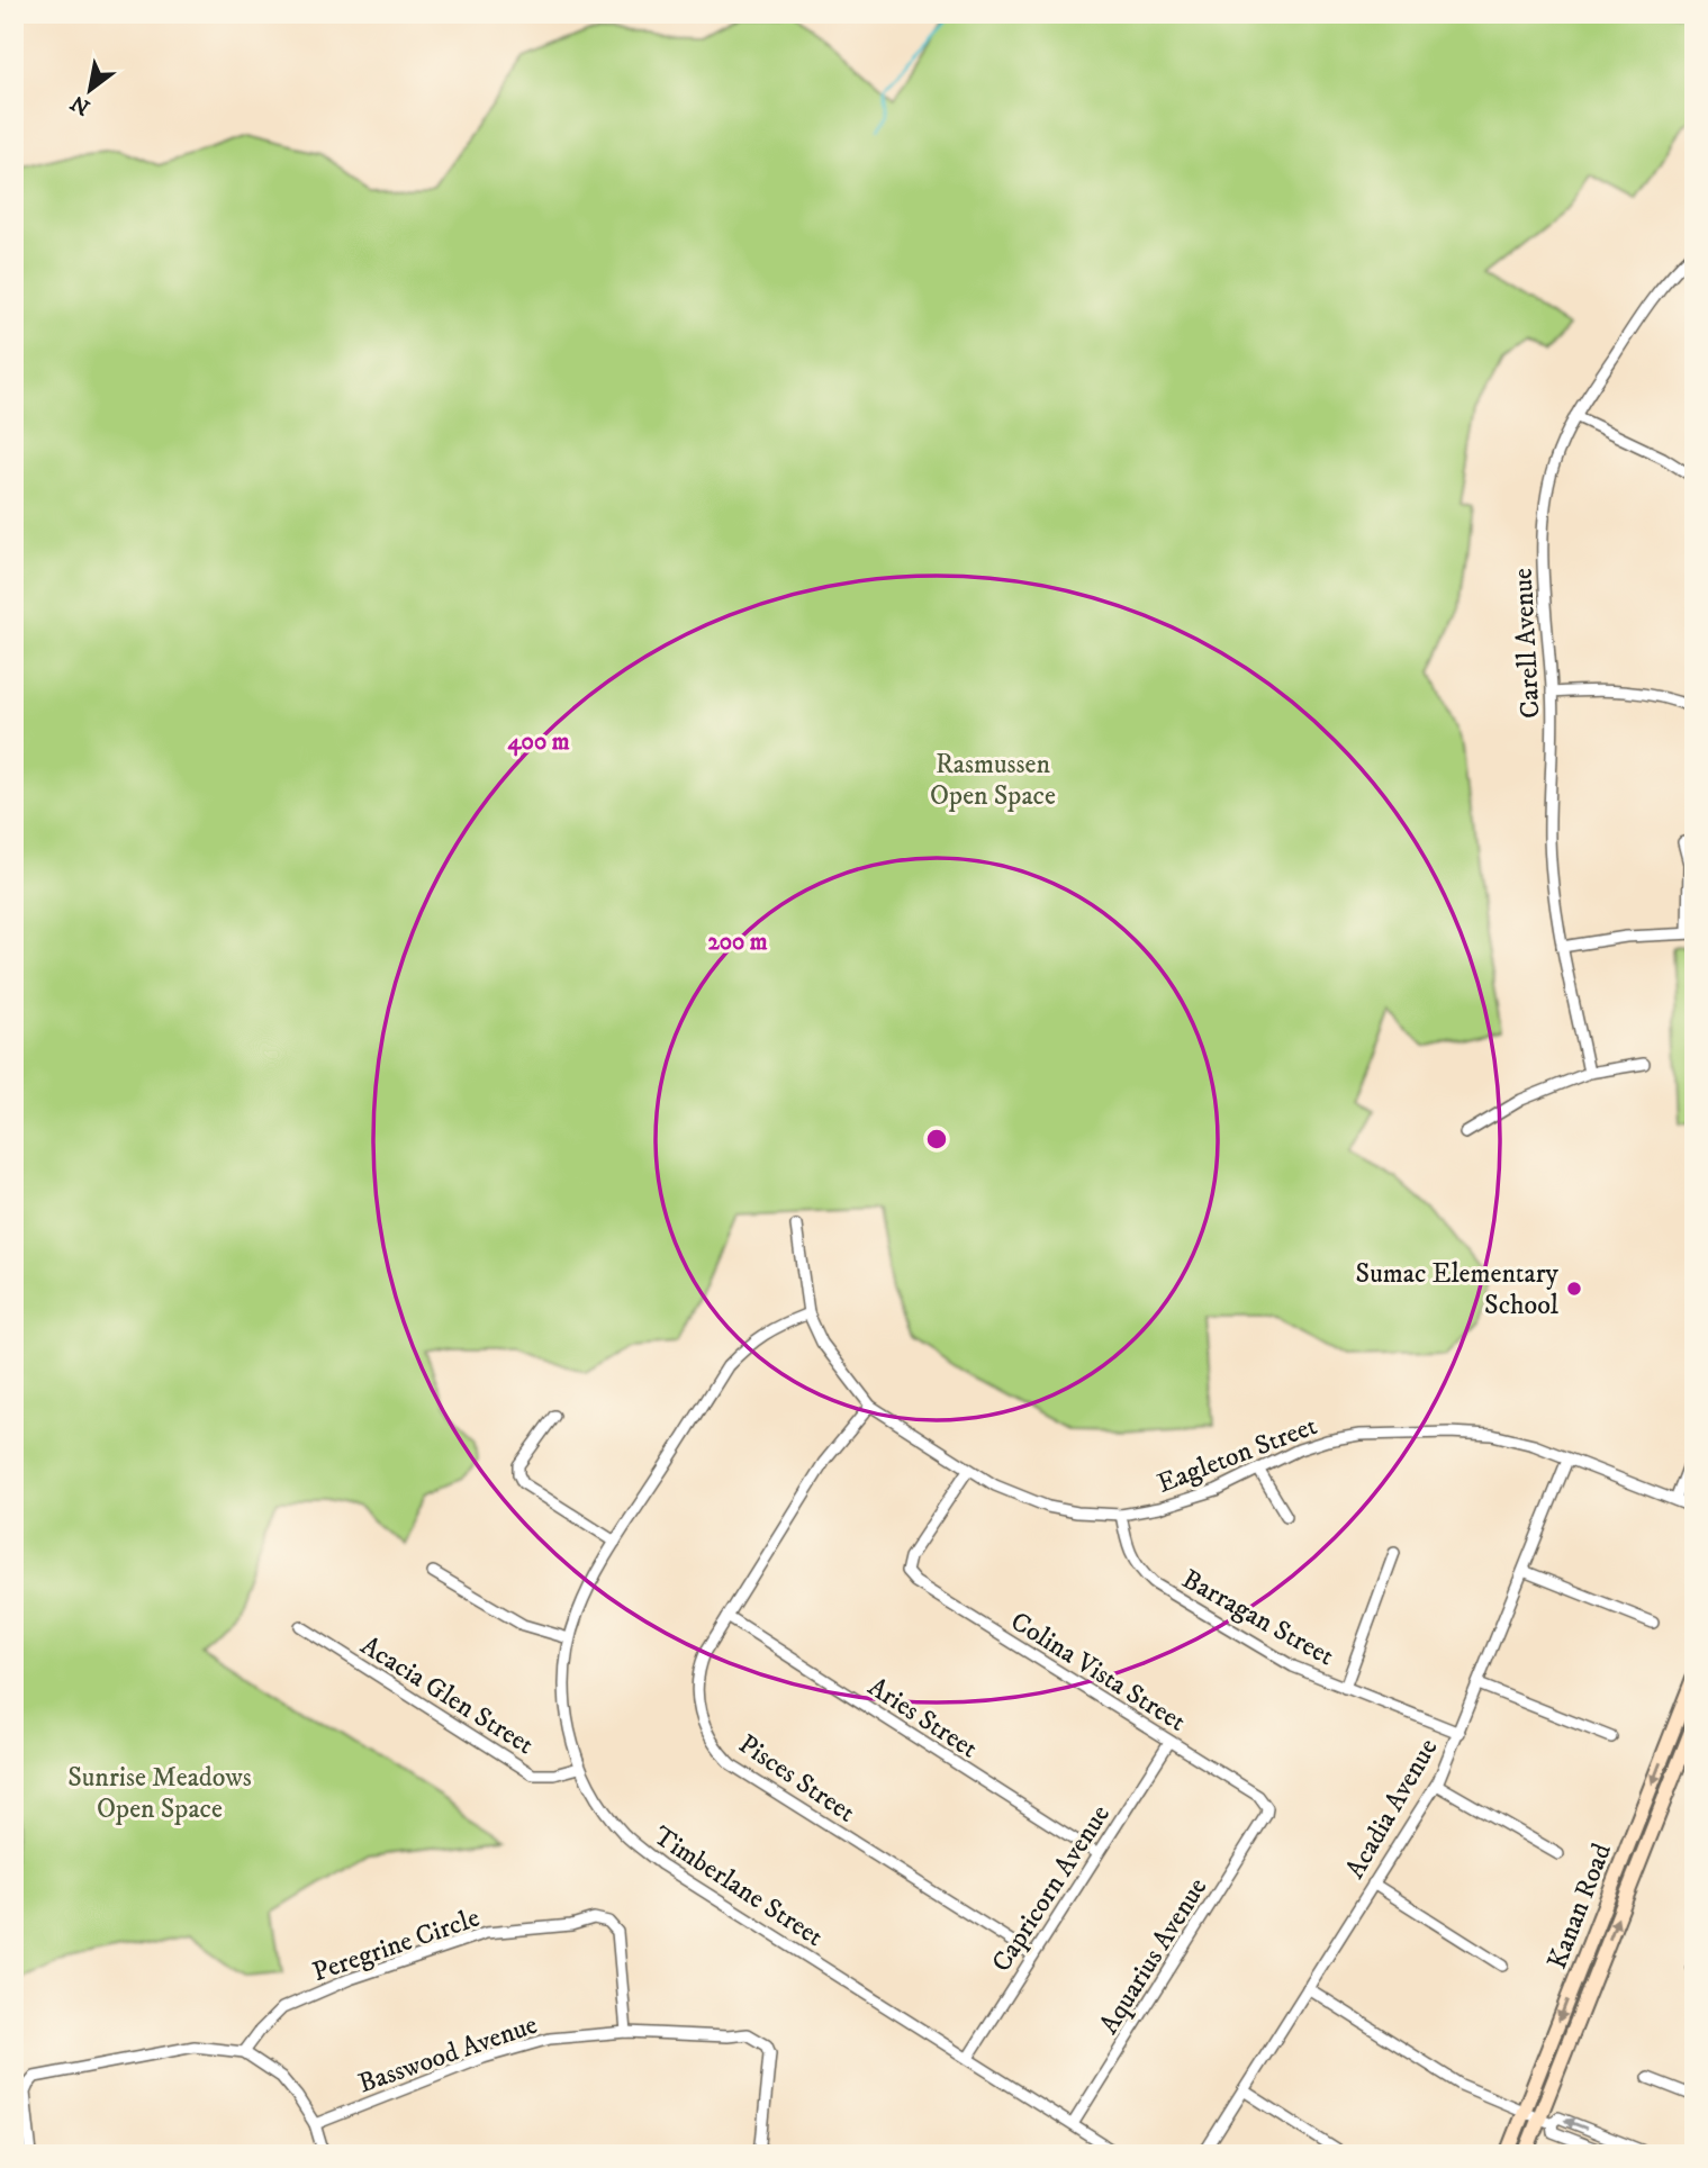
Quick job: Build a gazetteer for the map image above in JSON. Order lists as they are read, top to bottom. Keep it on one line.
{"streets":{"main road":["Kanan Road"],"street":["Carell Avenue","Eagleton Street","Barragan Street","Colina Vista Street","Acacia Glen Street","Aries Street","Pisces Street","Acadia Avenue","Timberlane Street","Capricorn Avenue","Peregrine Circle","Aquarius Avenue","Basswood Avenue"]},"crossings":[["Eagleton Street","Barragan Street"],["Eagleton Street","Colina Vista Street"],["Eagleton Street","Pisces Street"],["Eagleton Street","Acadia Avenue"],["Eagleton Street","Timberlane Street"],["Barragan Street","Acadia Avenue"],["Colina Vista Street","Capricorn Avenue"],["Colina Vista Street","Aquarius Avenue"],["Acacia Glen Street","Timberlane Street"],["Aries Street","Pisces Street"],["Aries Street","Capricorn Avenue"],["Pisces Street","Capricorn Avenue"],["Timberlane Street","Capricorn Avenue"],["Timberlane Street","Aquarius Avenue"],["Peregrine Circle","Basswood Avenue"]],"parks":["Rasmussen Open Space","Sunrise Meadows Open Space"],"places":["Sumac Elementary School"],"north":"bottom left","rings":["400 m","200 m"]}
